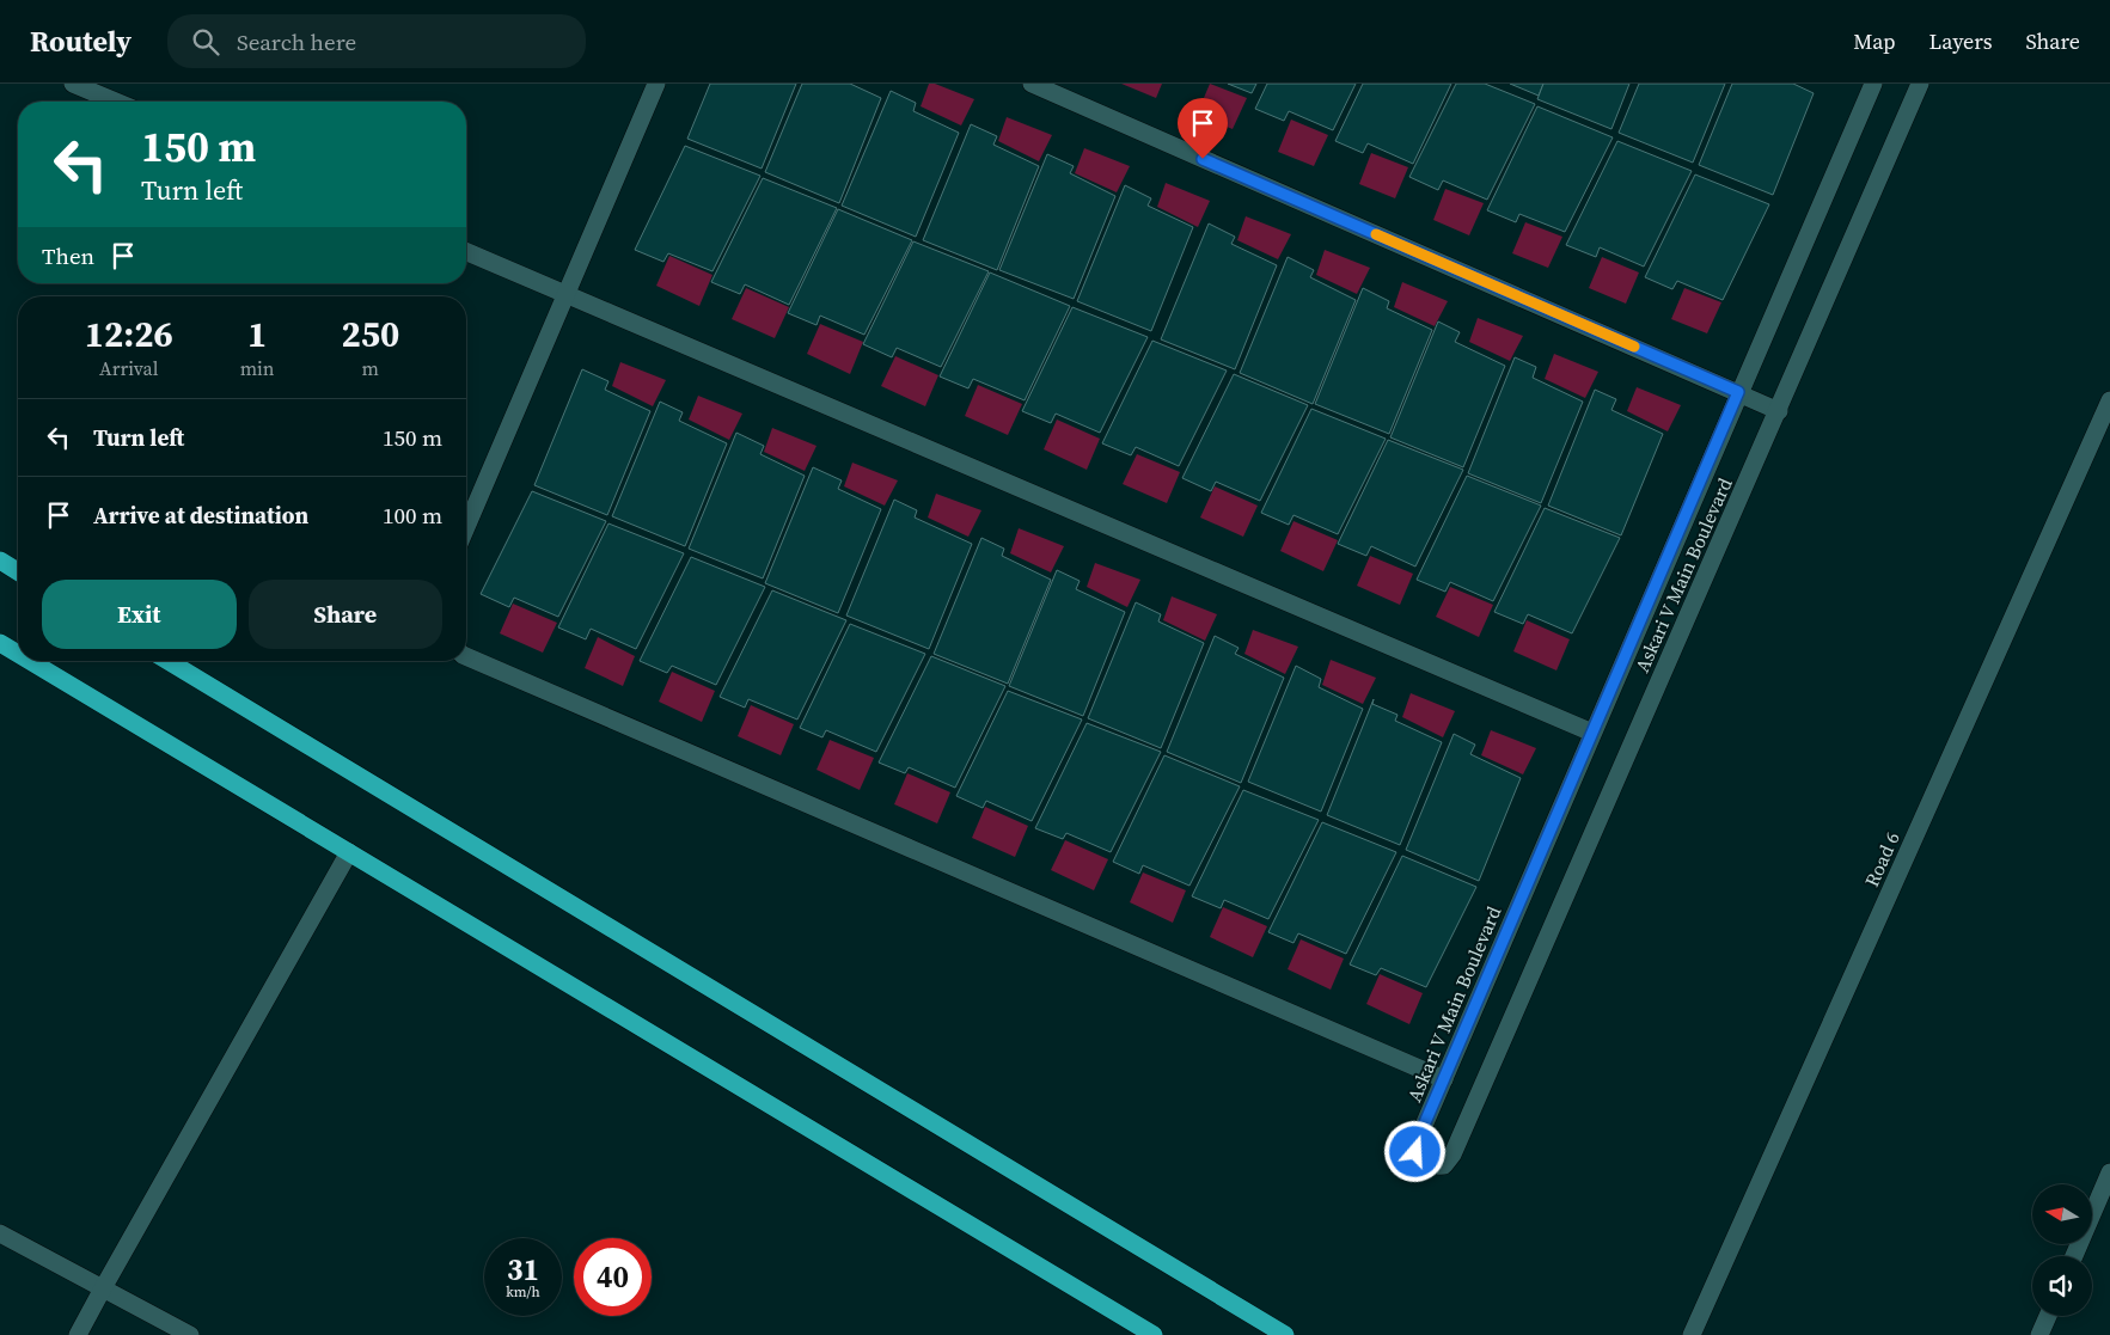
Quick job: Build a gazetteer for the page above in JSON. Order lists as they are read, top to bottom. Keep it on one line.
{"streets":{"street":["Askari V Main Boulevard","Road 6"]},"north":"left","page":{"header":"Routely","search":"Search here","nav":["Map","Layers","Share"],"turn":["150 m","Turn left"],"then":"Then","eta":["12:26","Arrival","1","min","250","m"],"list":[{"name":"Turn left","value":"150 m"},{"name":"Arrive at destination","value":"100 m"}],"buttons":["Exit","Share"],"speed":"31 km/h","limit":"40"}}
